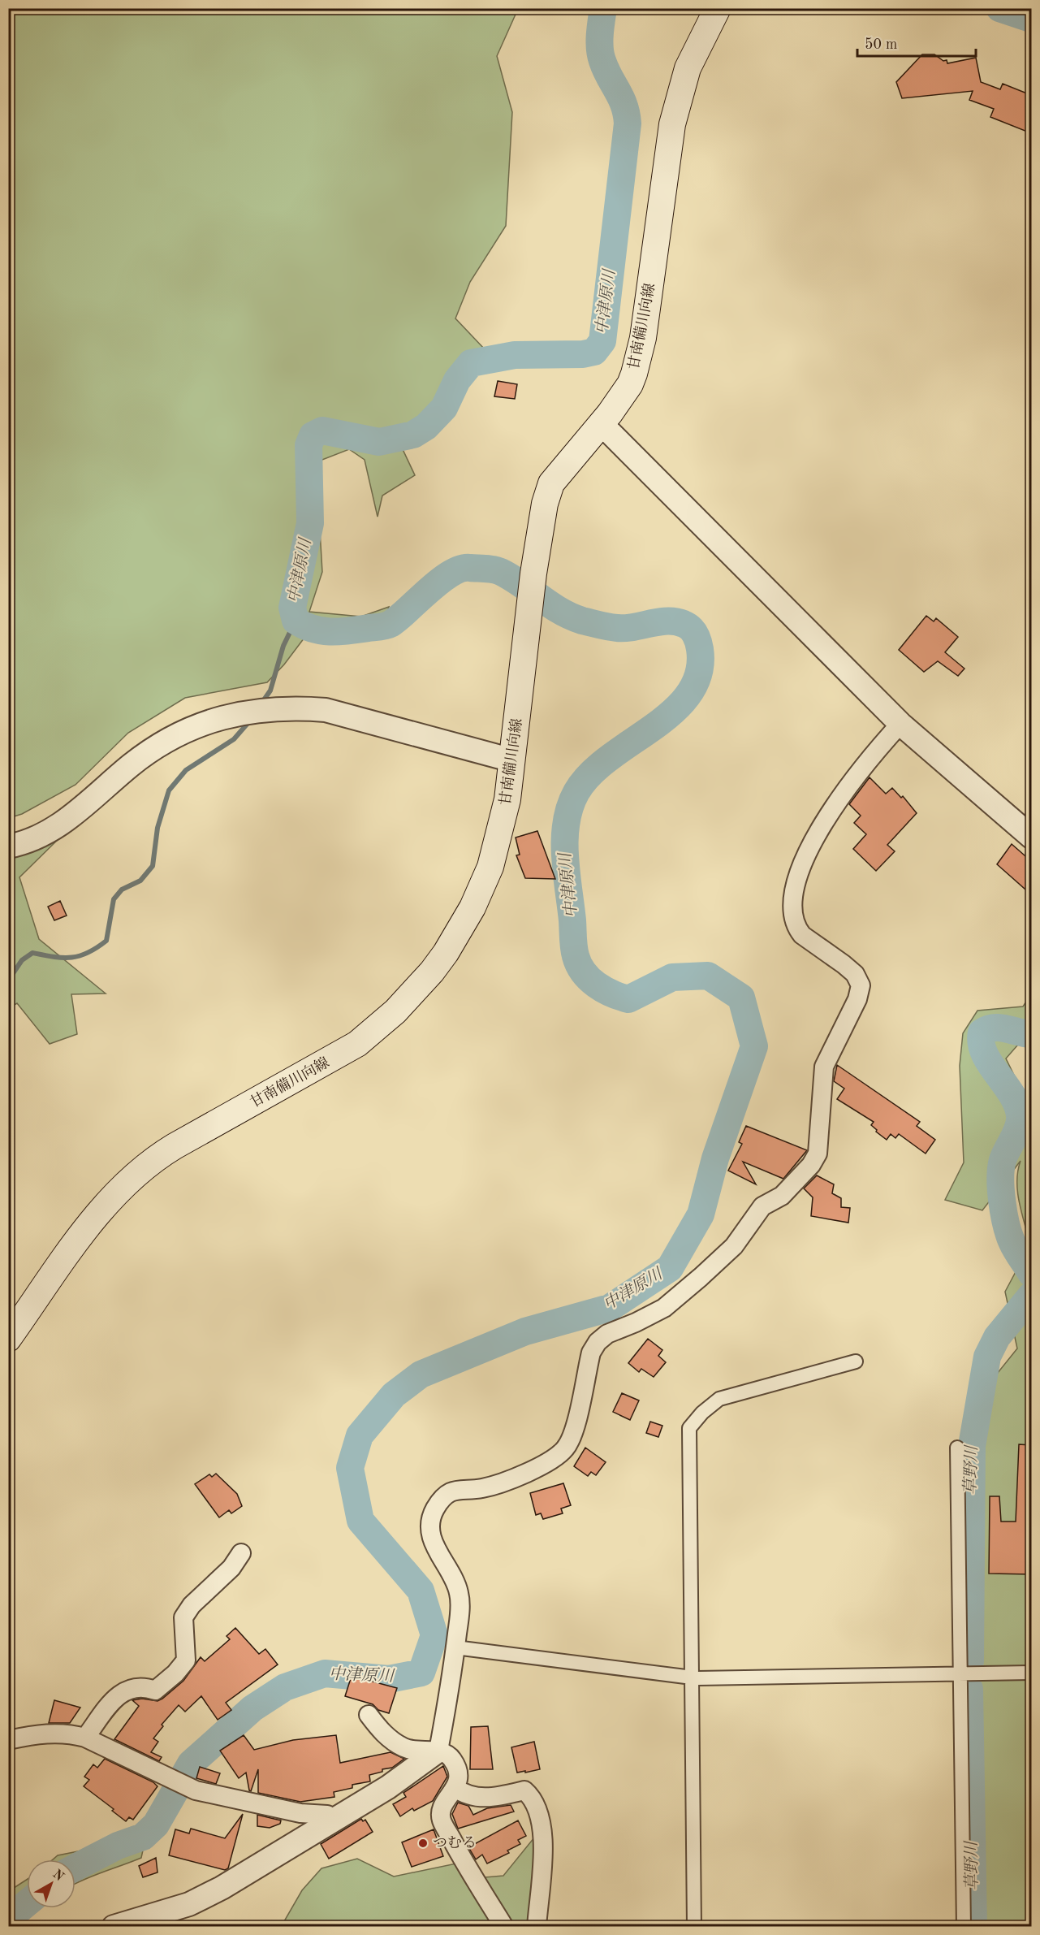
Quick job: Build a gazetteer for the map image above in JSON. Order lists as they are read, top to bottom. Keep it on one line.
{"streets":{"main road":["甘南備川向線"]},"water":["中津原川","草野川"],"places":["つむる"],"scale_bar":"50 m","north":"top right"}
